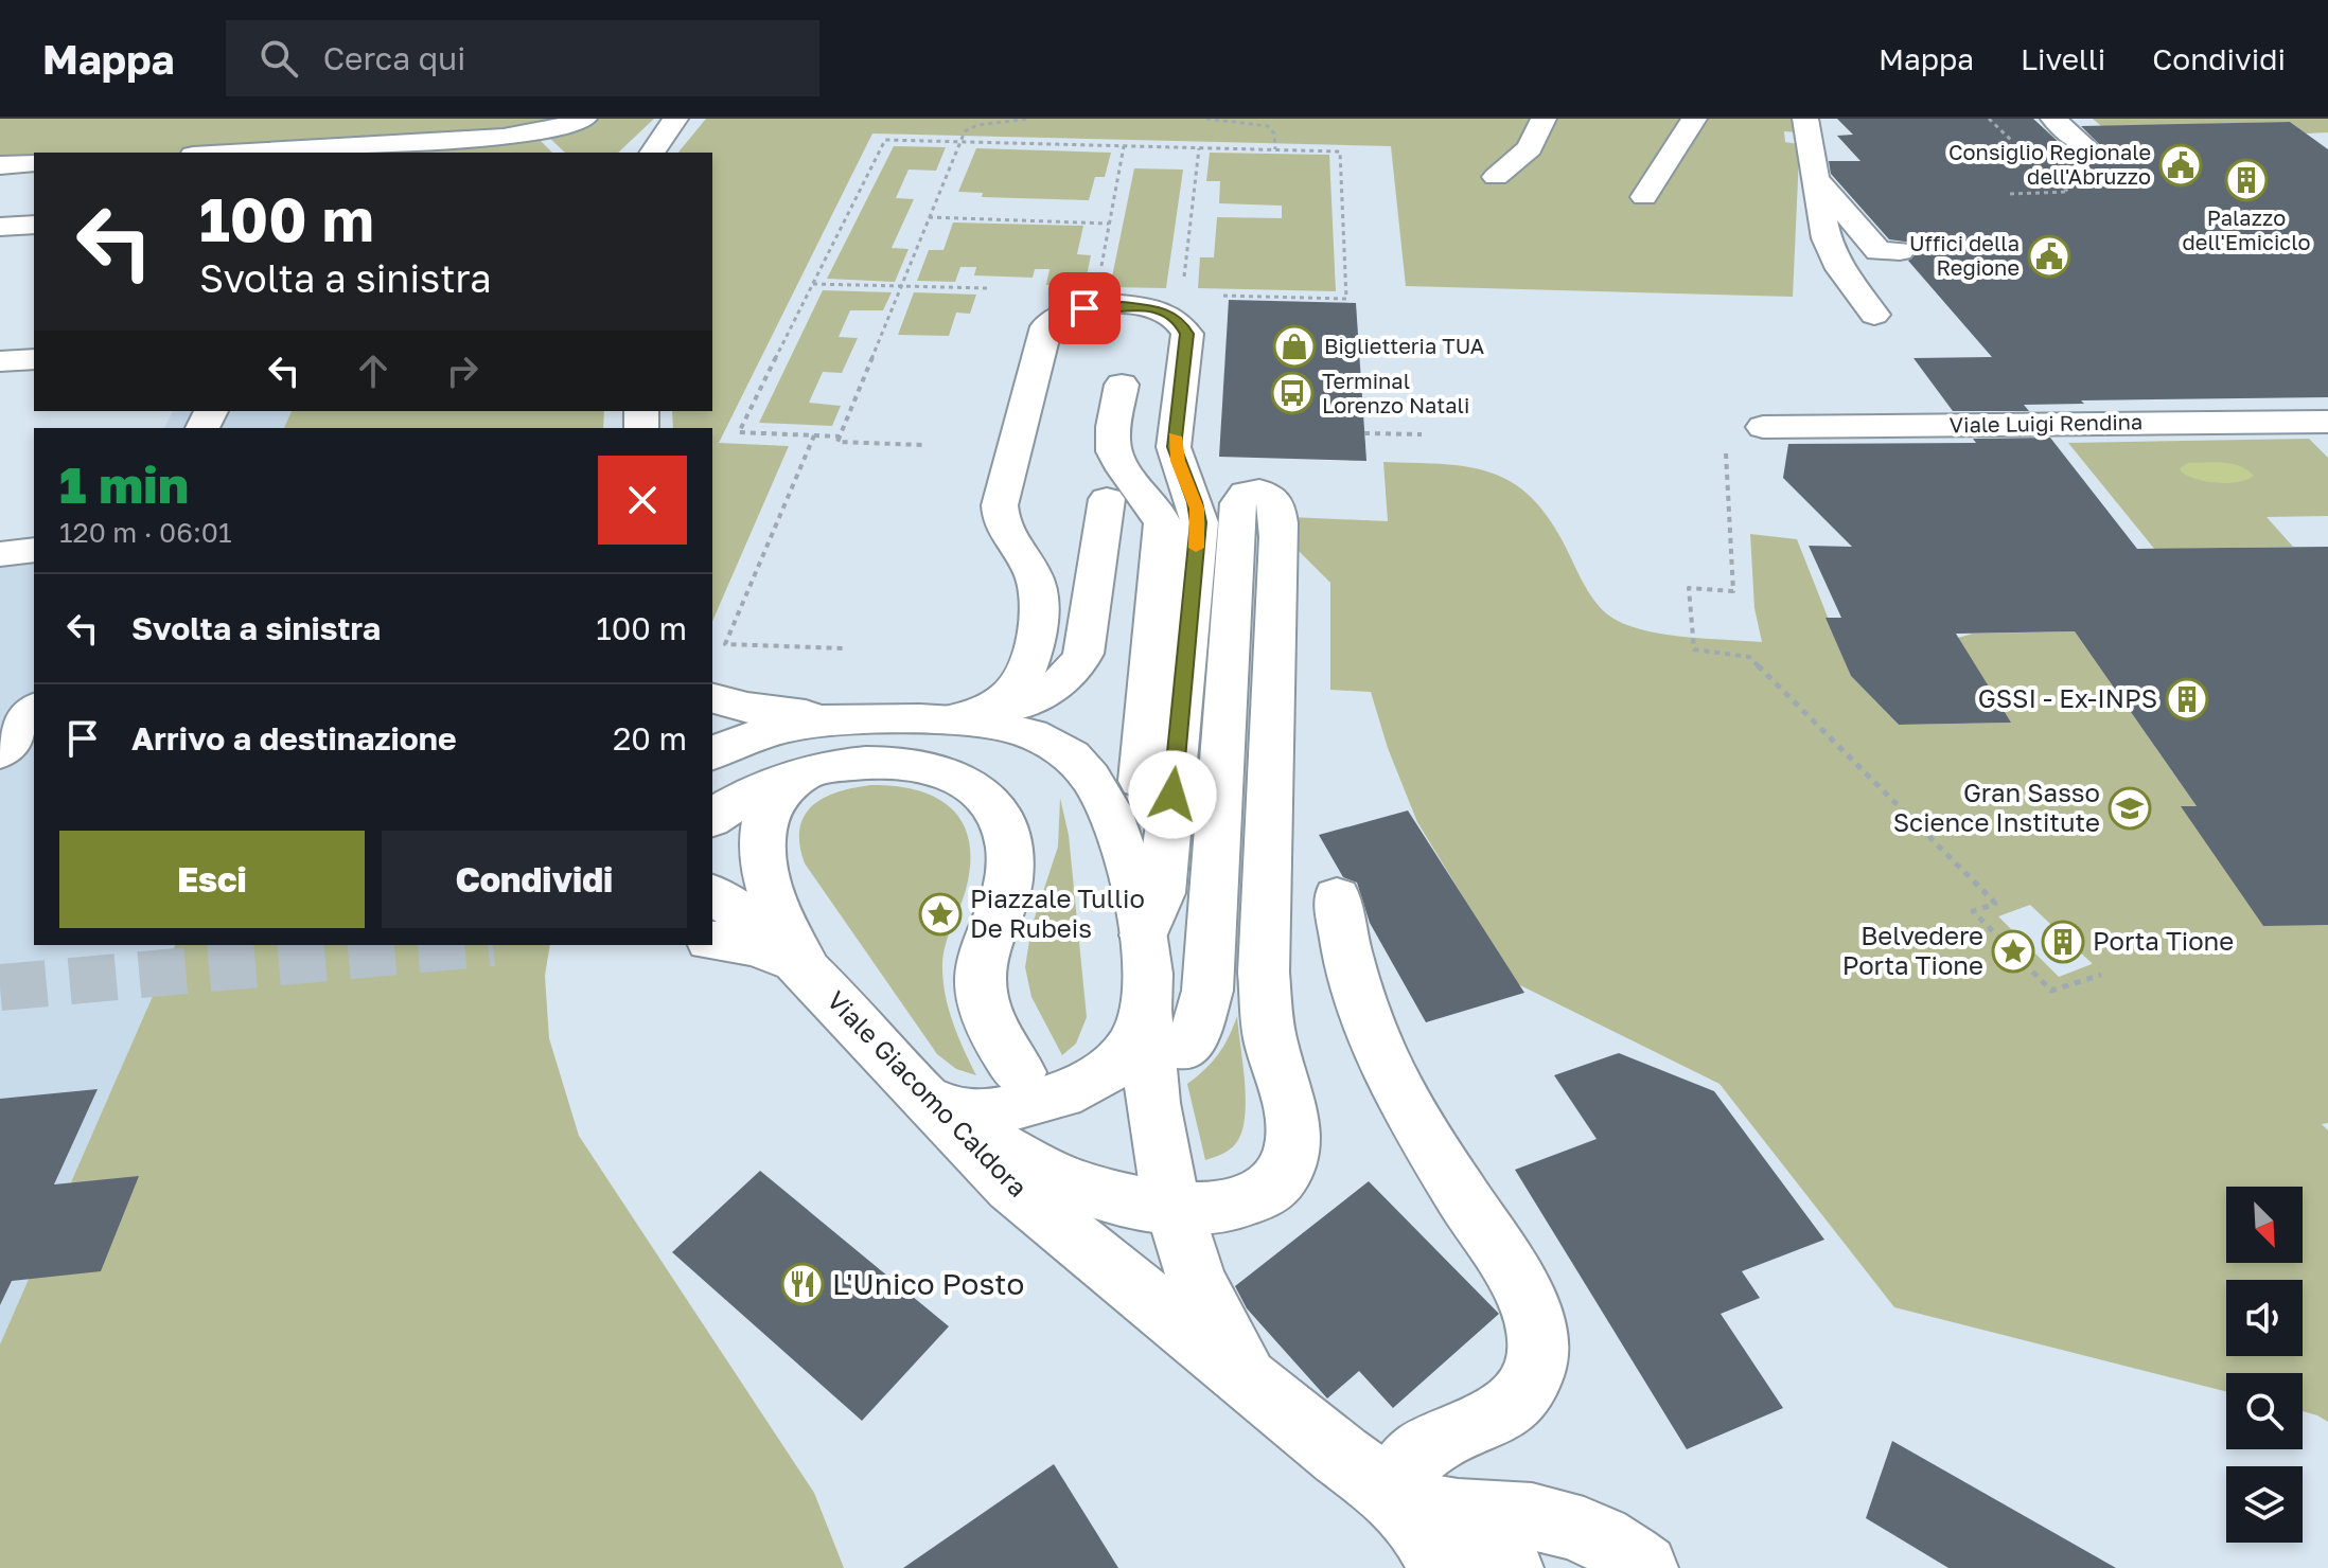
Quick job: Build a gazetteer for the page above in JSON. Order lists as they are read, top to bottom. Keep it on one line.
{"streets":{"main road":["Viale Luigi Rendina","Viale Giacomo Caldora"]},"places":{"public building":["Consiglio Regionale dell'Abruzzo","Uffici della Regione"],"building":["Palazzo dell'Emiciclo","GSSI - Ex-INPS","Porta Tione"],"shop":["Biglietteria TUA"],"bus stop":["Terminal Lorenzo Natali"],"school or university":["Gran Sasso Science Institute"],"place":["Piazzale Tullio De Rubeis","Belvedere Porta Tione"],"restaurant":["L'Unico Posto"]},"north":"bottom right","page":{"header":"Mappa","search":"Cerca qui","nav":["Mappa","Livelli","Condividi"],"turn":["100 m","Svolta a sinistra"],"heading":["1 min","120 m · 06:01"],"list":[{"name":"Svolta a sinistra","value":"100 m"},{"name":"Arrivo a destinazione","value":"20 m"}],"buttons":["Esci","Condividi"]}}
